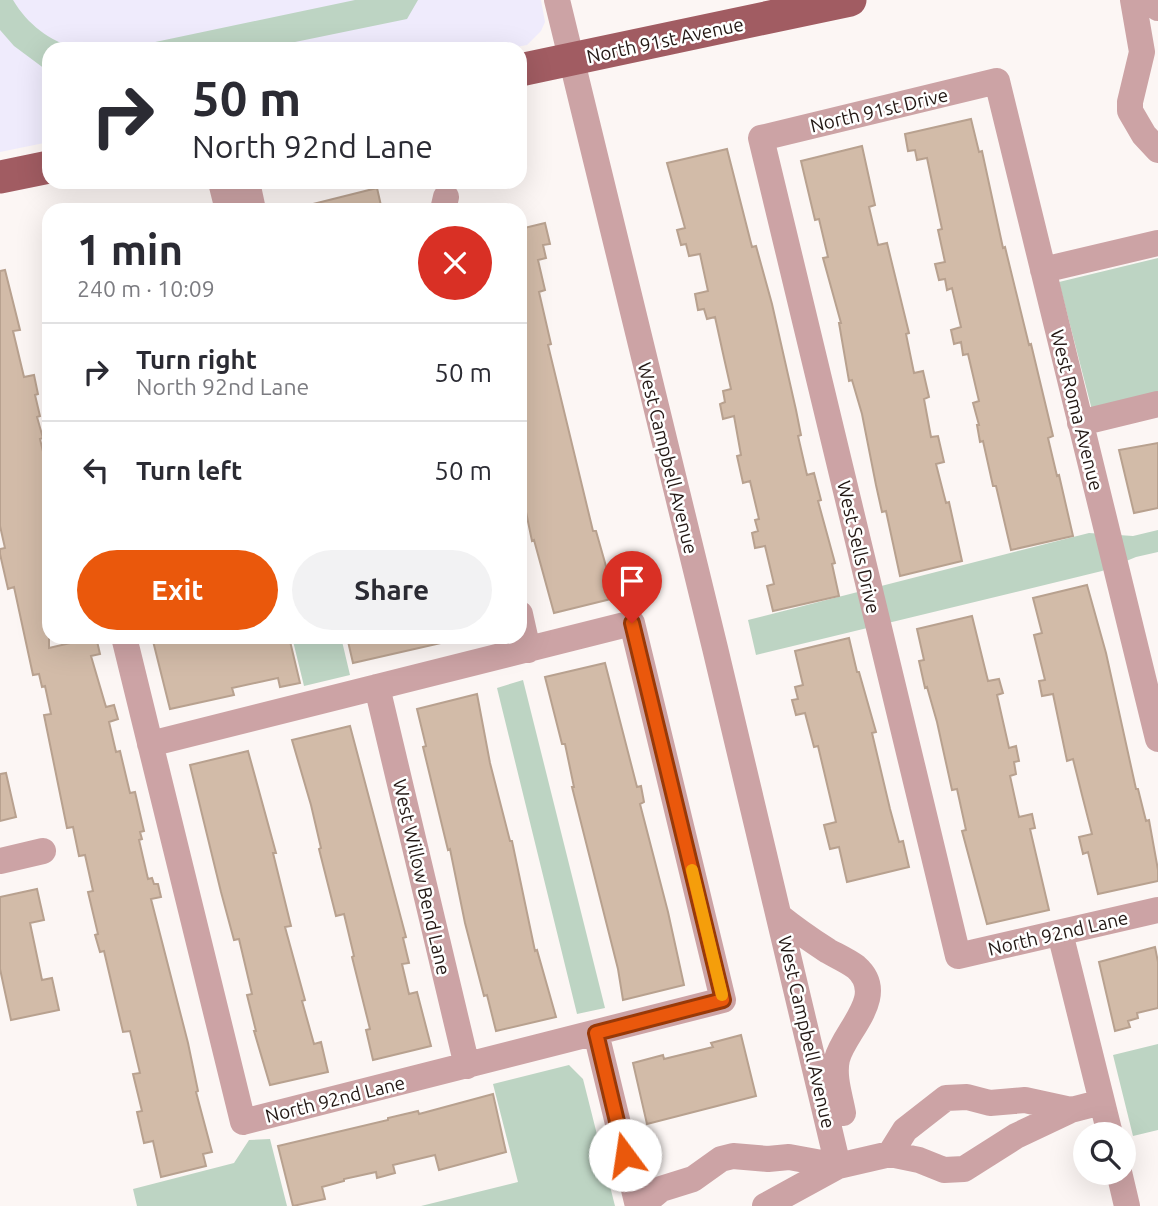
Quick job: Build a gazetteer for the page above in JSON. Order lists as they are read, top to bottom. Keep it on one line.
{"streets":{"main road":["North 91st Avenue"],"street":["North 91st Drive","West Roma Avenue","West Campbell Avenue","West Sells Drive","West Willow Bend Lane","North 92nd Lane"]},"crossings":[["North 91st Avenue","West Campbell Avenue"],["North 91st Drive","West Roma Avenue"],["North 91st Drive","West Sells Drive"],["West Sells Drive","North 92nd Lane"],["West Willow Bend Lane","North 92nd Lane"]],"page":{"turn":["50 m","North 92nd Lane"],"heading":["1 min","240 m · 10:09"],"list":[{"name":"Turn right","note":"North 92nd Lane","value":"50 m"},{"name":"Turn left","value":"50 m"}],"buttons":["Exit","Share"]}}
